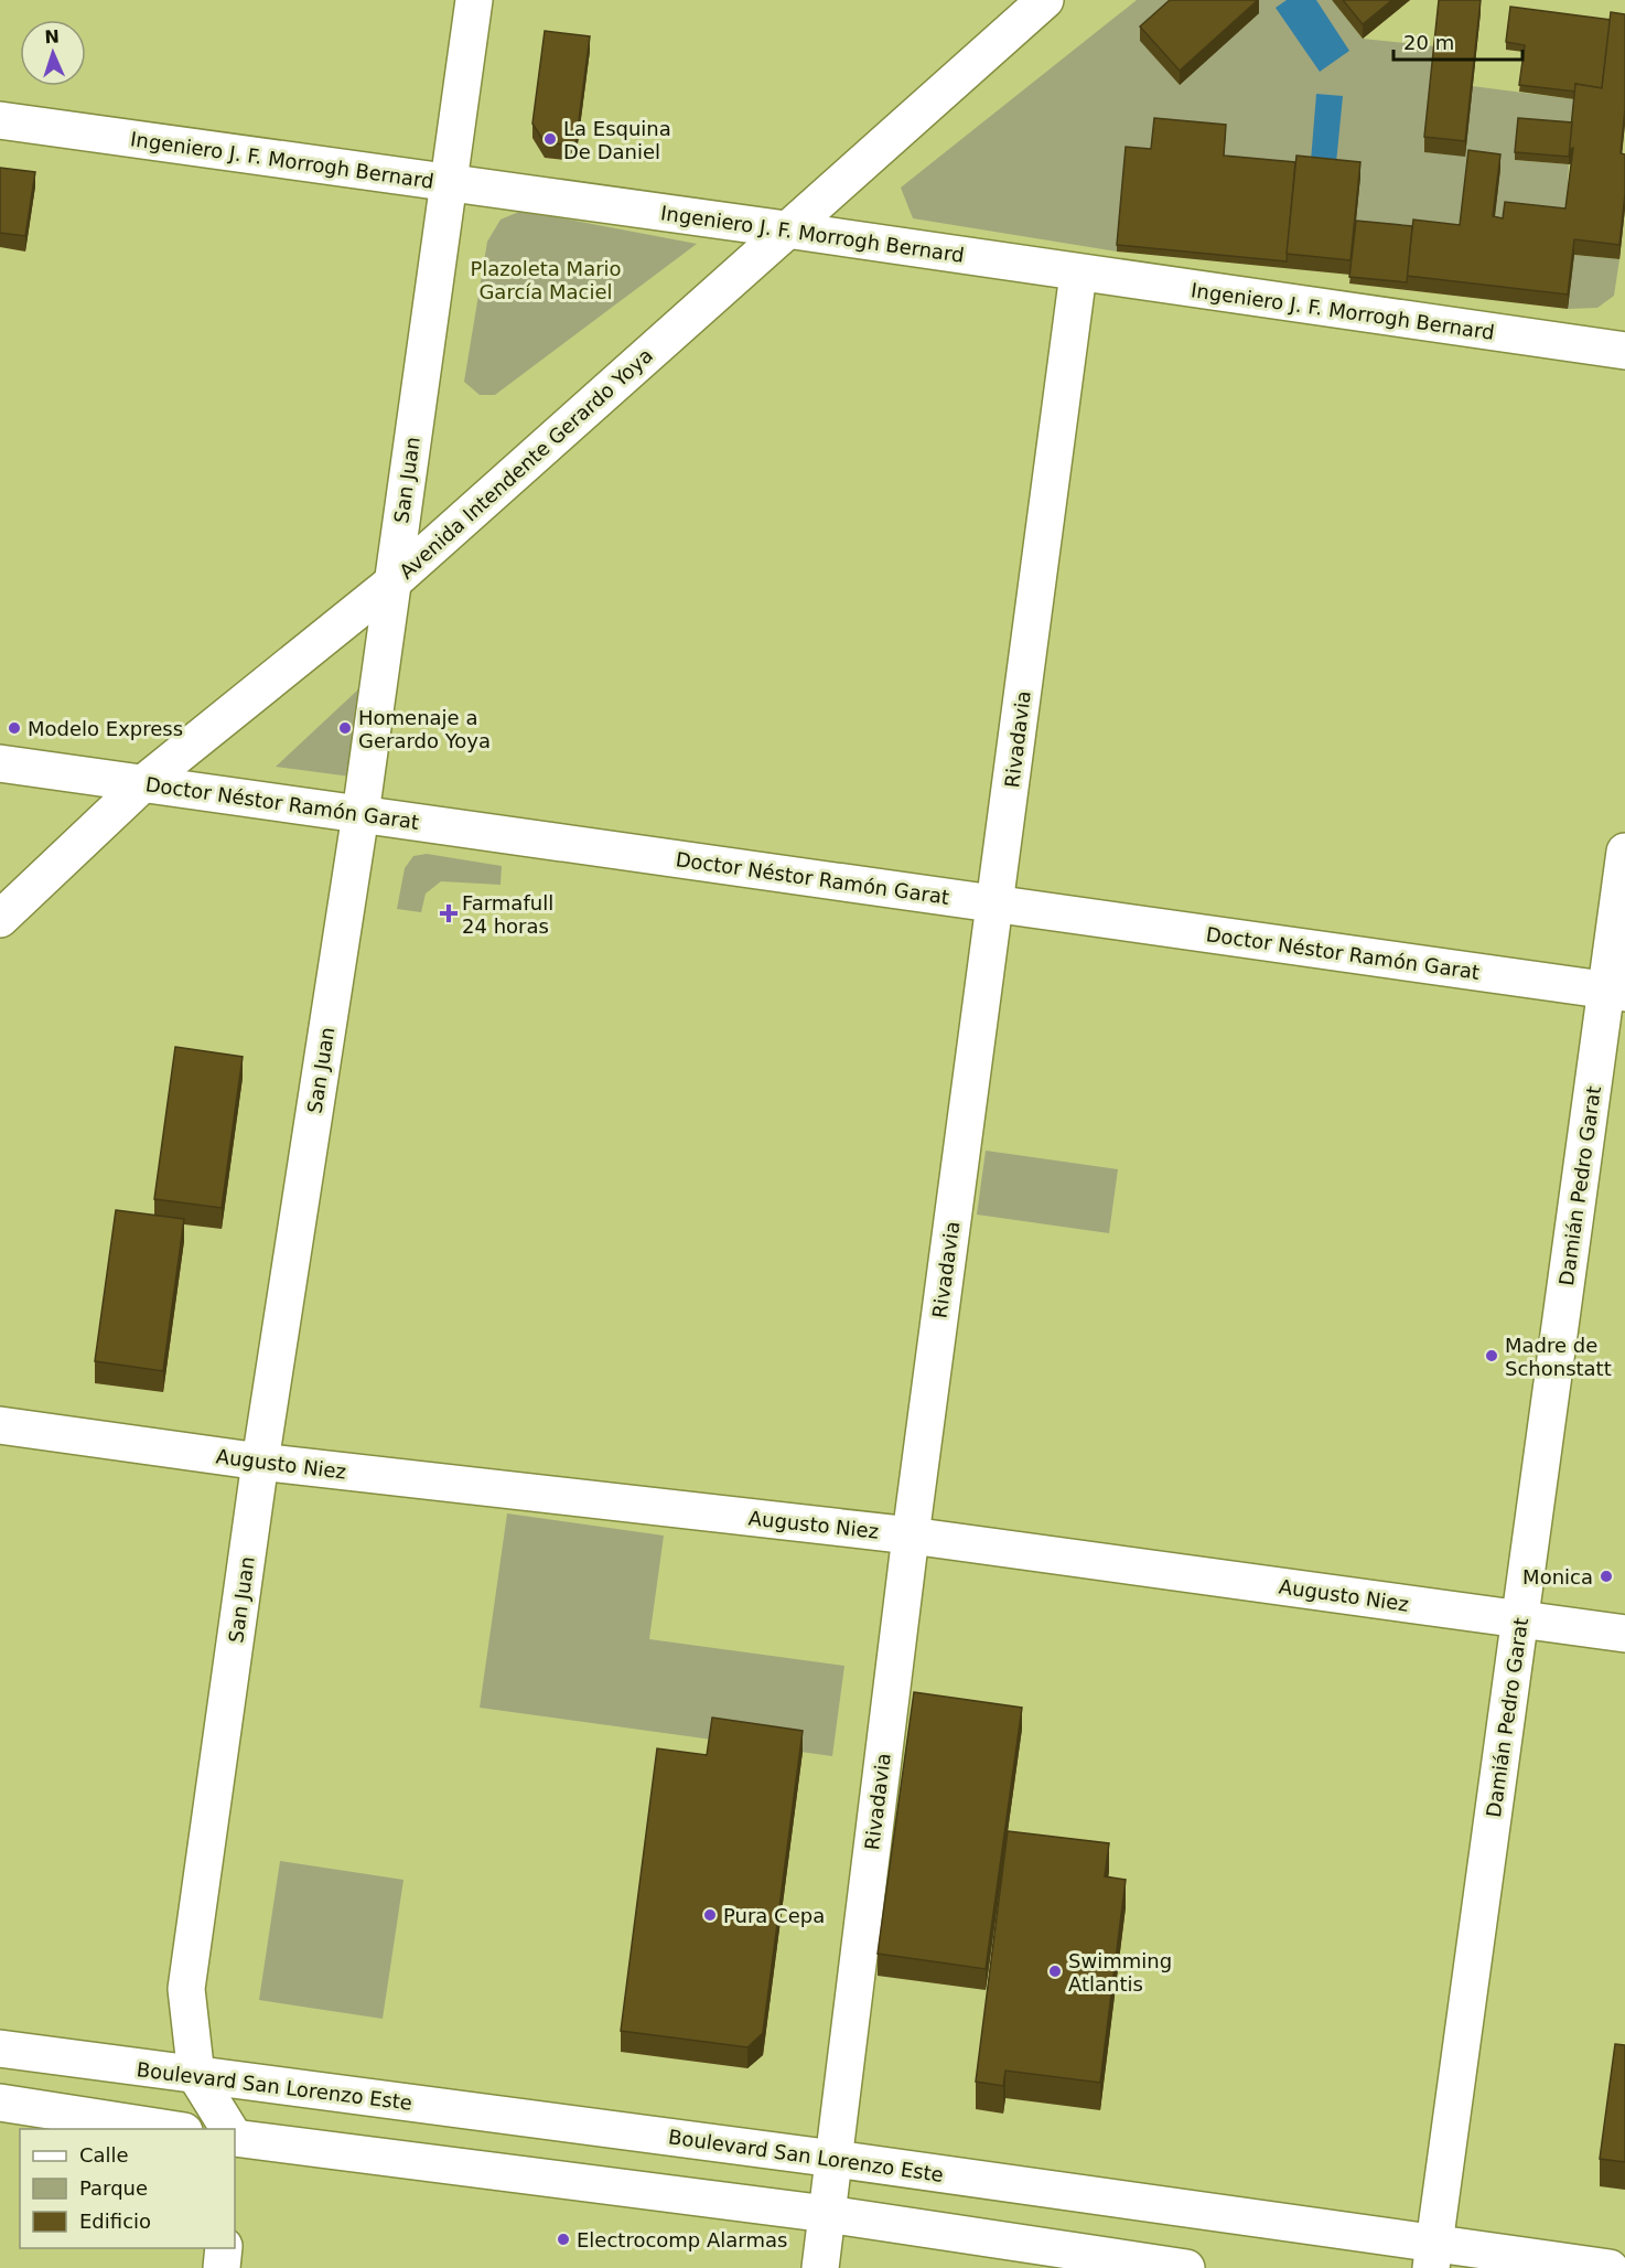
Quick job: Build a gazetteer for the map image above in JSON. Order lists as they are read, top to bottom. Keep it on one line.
{"streets":{"street":["Ingeniero J. F. Morrogh Bernard","Avenida Intendente Gerardo Yoya","San Juan","Rivadavia","Doctor Néstor Ramón Garat","Damián Pedro Garat","Augusto Niez","Boulevard San Lorenzo Este"]},"crossings":[["Ingeniero J. F. Morrogh Bernard","Avenida Intendente Gerardo Yoya"],["Ingeniero J. F. Morrogh Bernard","San Juan"],["Ingeniero J. F. Morrogh Bernard","Rivadavia"],["Avenida Intendente Gerardo Yoya","San Juan"],["Avenida Intendente Gerardo Yoya","Doctor Néstor Ramón Garat"],["San Juan","Doctor Néstor Ramón Garat"],["San Juan","Augusto Niez"],["San Juan","Boulevard San Lorenzo Este"],["Rivadavia","Doctor Néstor Ramón Garat"],["Rivadavia","Augusto Niez"],["Rivadavia","Boulevard San Lorenzo Este"],["Doctor Néstor Ramón Garat","Damián Pedro Garat"],["Damián Pedro Garat","Augusto Niez"],["Damián Pedro Garat","Boulevard San Lorenzo Este"]],"parks":["Plazoleta Mario García Maciel"],"places":{"other":["La Esquina De Daniel","Modelo Express","Homenaje a Gerardo Yoya","Madre de Schonstatt","Monica","Pura Cepa","Swimming Atlantis","Electrocomp Alarmas"],"health":["Farmafull 24 horas"]},"legend":["Calle","Parque","Edificio"],"scale_bar":"20 m","north":"top"}
